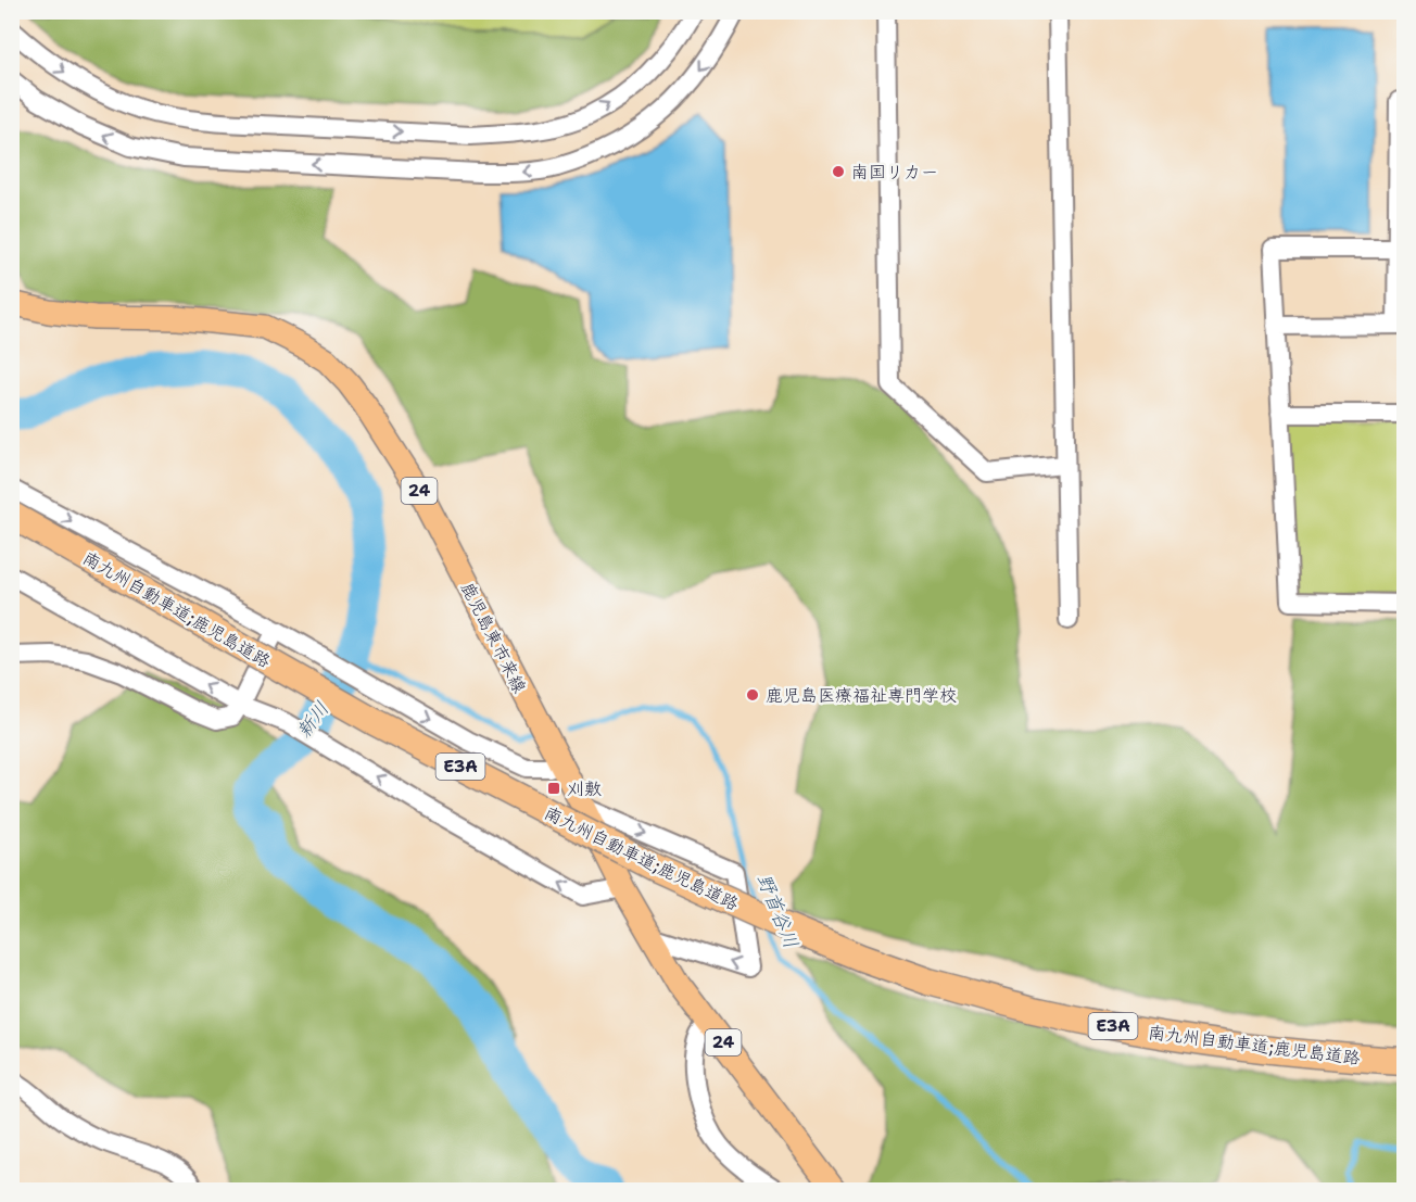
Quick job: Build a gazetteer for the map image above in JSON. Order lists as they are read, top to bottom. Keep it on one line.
{"streets":{"highway":["南九州自動車道;鹿児島道路","E3A"],"main road":["24","鹿児島東市来線"]},"water":["新川","野首谷川"],"places":{"other":["南国リカー","鹿児島医療福祉専門学校"],"transit":["刈敷"]}}
